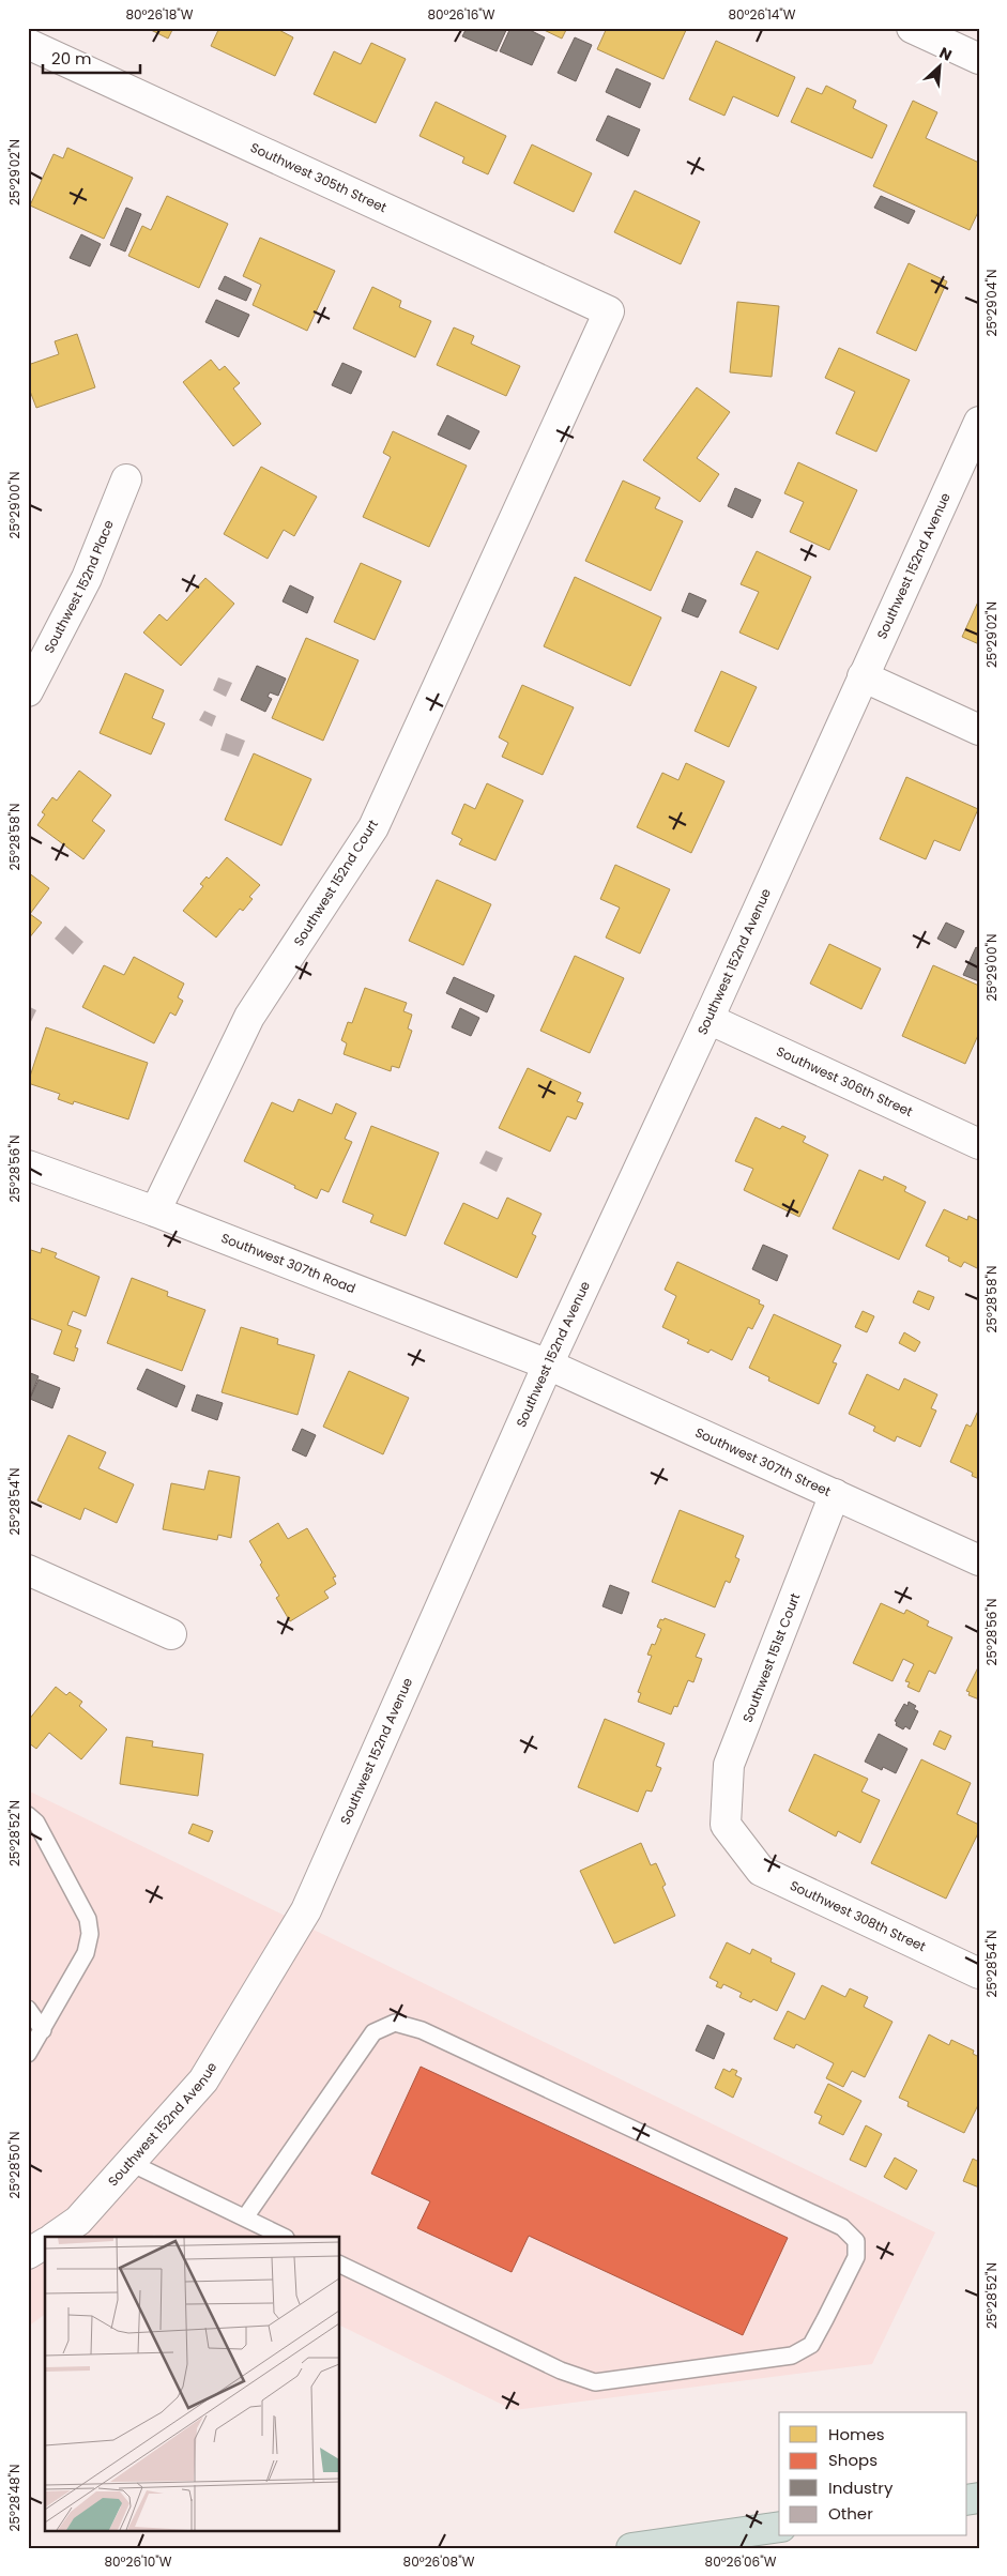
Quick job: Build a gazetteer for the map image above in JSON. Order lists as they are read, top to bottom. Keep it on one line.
{"streets":{"street":["Southwest 305th Street","Southwest 152nd Avenue","Southwest 152nd Place","Southwest 152nd Court","Southwest 306th Street","Southwest 307th Road","Southwest 307th Street","Southwest 151st Court","Southwest 308th Street"]},"crossings":[["Southwest 305th Street","Southwest 152nd Court"],["Southwest 152nd Avenue","Southwest 306th Street"],["Southwest 152nd Avenue","Southwest 307th Road"],["Southwest 152nd Avenue","Southwest 307th Street"],["Southwest 152nd Court","Southwest 307th Road"],["Southwest 307th Road","Southwest 307th Street"],["Southwest 307th Street","Southwest 151st Court"],["Southwest 151st Court","Southwest 308th Street"]],"legend":["Homes","Shops","Industry","Other"],"scale_bar":"20 m","north":"top right","coordinates":["80°26'18\"W","80°26'16\"W","80°26'14\"W","25°29'02\"N","25°29'04\"N","25°29'00\"N","25°28'58\"N","25°28'56\"N","25°28'54\"N","25°28'52\"N","25°28'50\"N","25°28'48\"N","80°26'10\"W","80°26'08\"W","80°26'06\"W"]}
